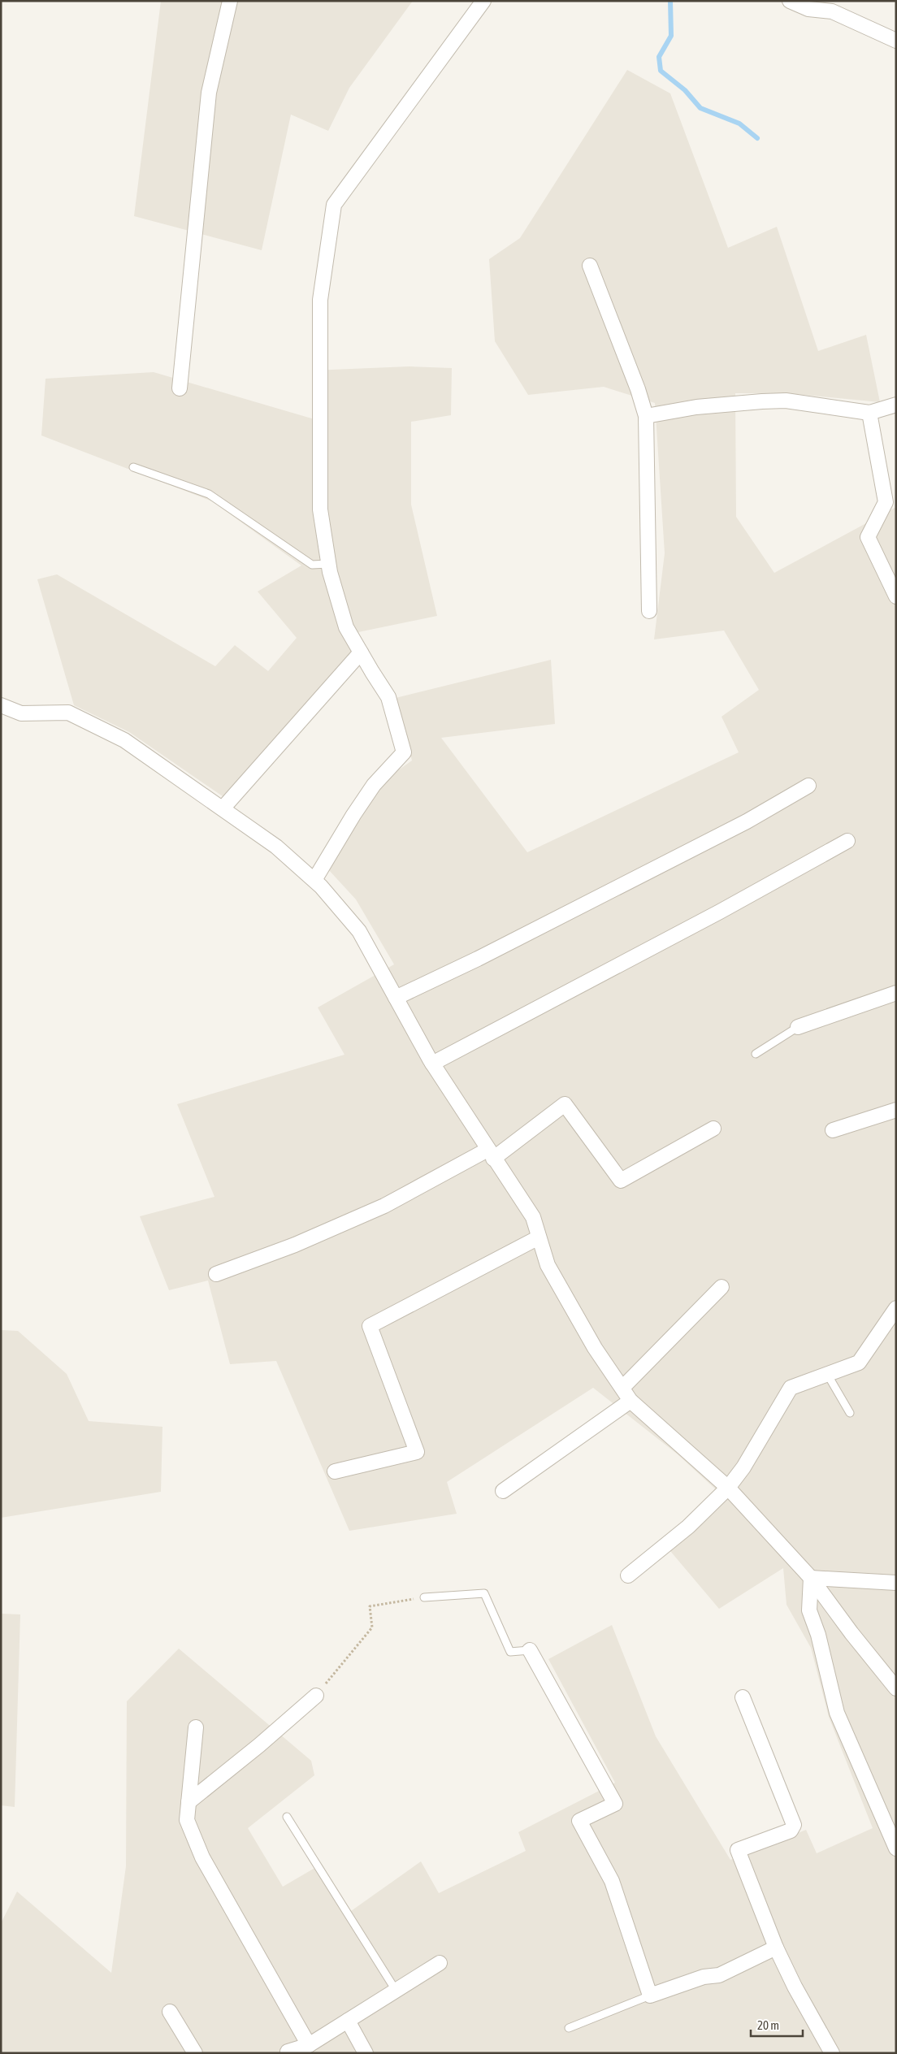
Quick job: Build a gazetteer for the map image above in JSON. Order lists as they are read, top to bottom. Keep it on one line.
{"scale_bar":"20 m"}
